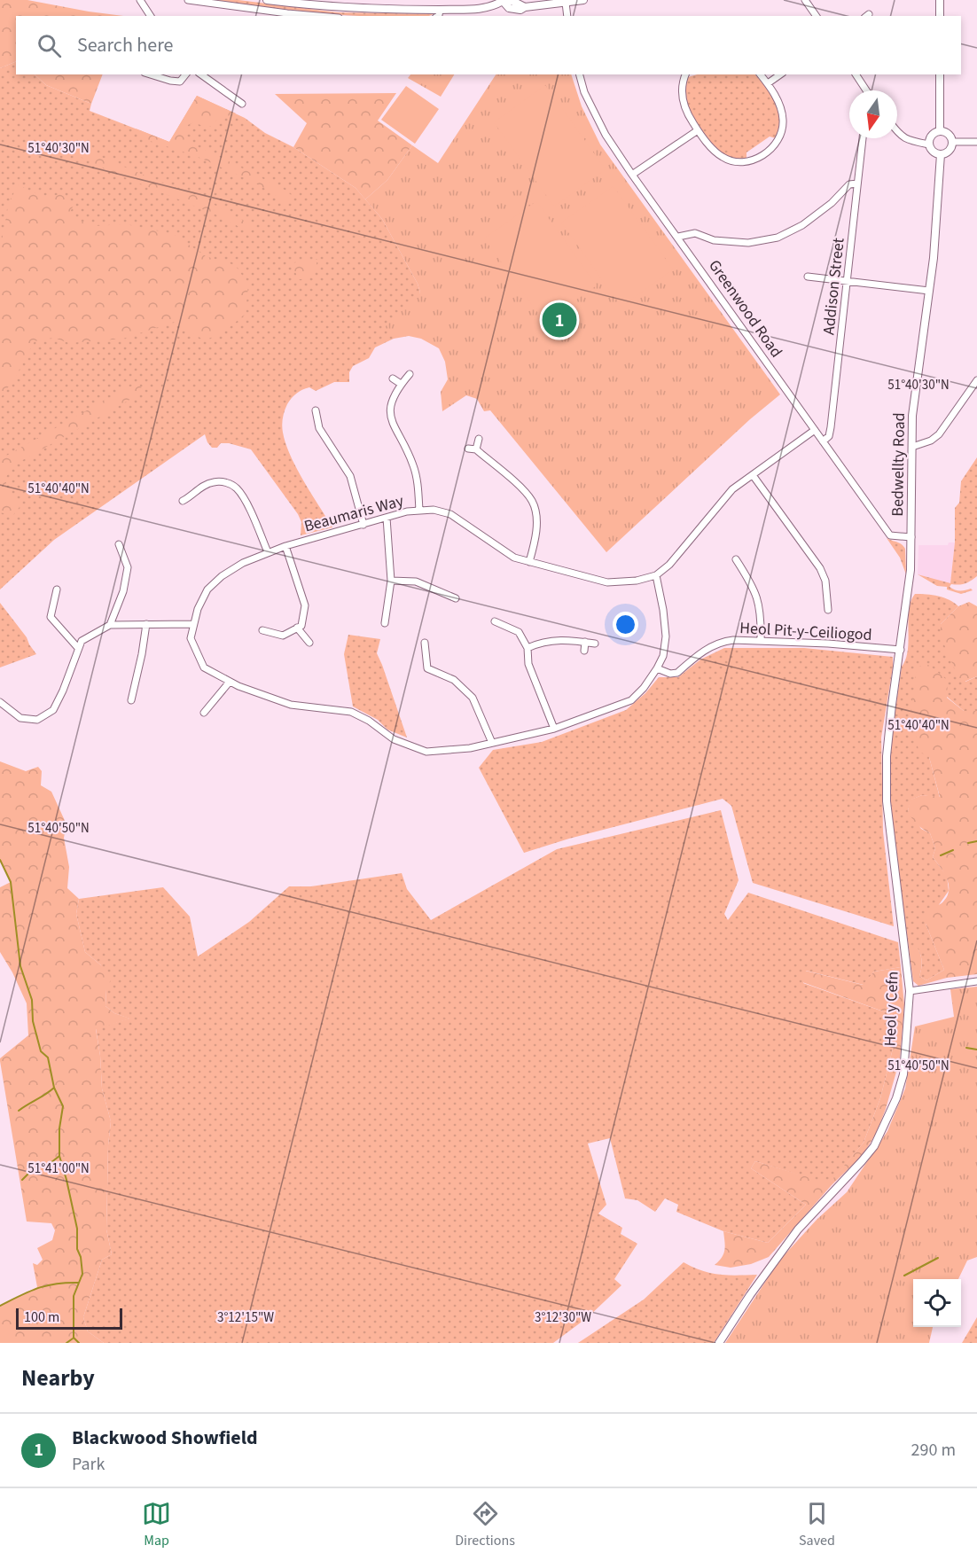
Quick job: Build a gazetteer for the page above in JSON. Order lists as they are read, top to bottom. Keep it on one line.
{"streets":{"street":["Addison Street","Greenwood Road","Bedwellty Road","Beaumaris Way","Heol Pit-y-Ceiliogod","Heol y Cefn"]},"crossings":[["Addison Street","Greenwood Road"],["Greenwood Road","Bedwellty Road"],["Bedwellty Road","Heol Pit-y-Ceiliogod"],["Bedwellty Road","Heol y Cefn"],["Heol Pit-y-Ceiliogod","Heol y Cefn"]],"scale_bar":"100 m","north":"bottom","page":{"search":"Search here","pins":"1","scale":"100 m","heading":"Nearby","list":[{"mark":"1","name":"Blackwood Showfield","note":"Park","value":"290 m"}],"nav":["Map","Directions","Saved"]},"coordinates":["51°40'30\"N","51°40'40\"N","51°40'50\"N","51°41'00\"N","3°12'15\"W","3°12'30\"W"]}
